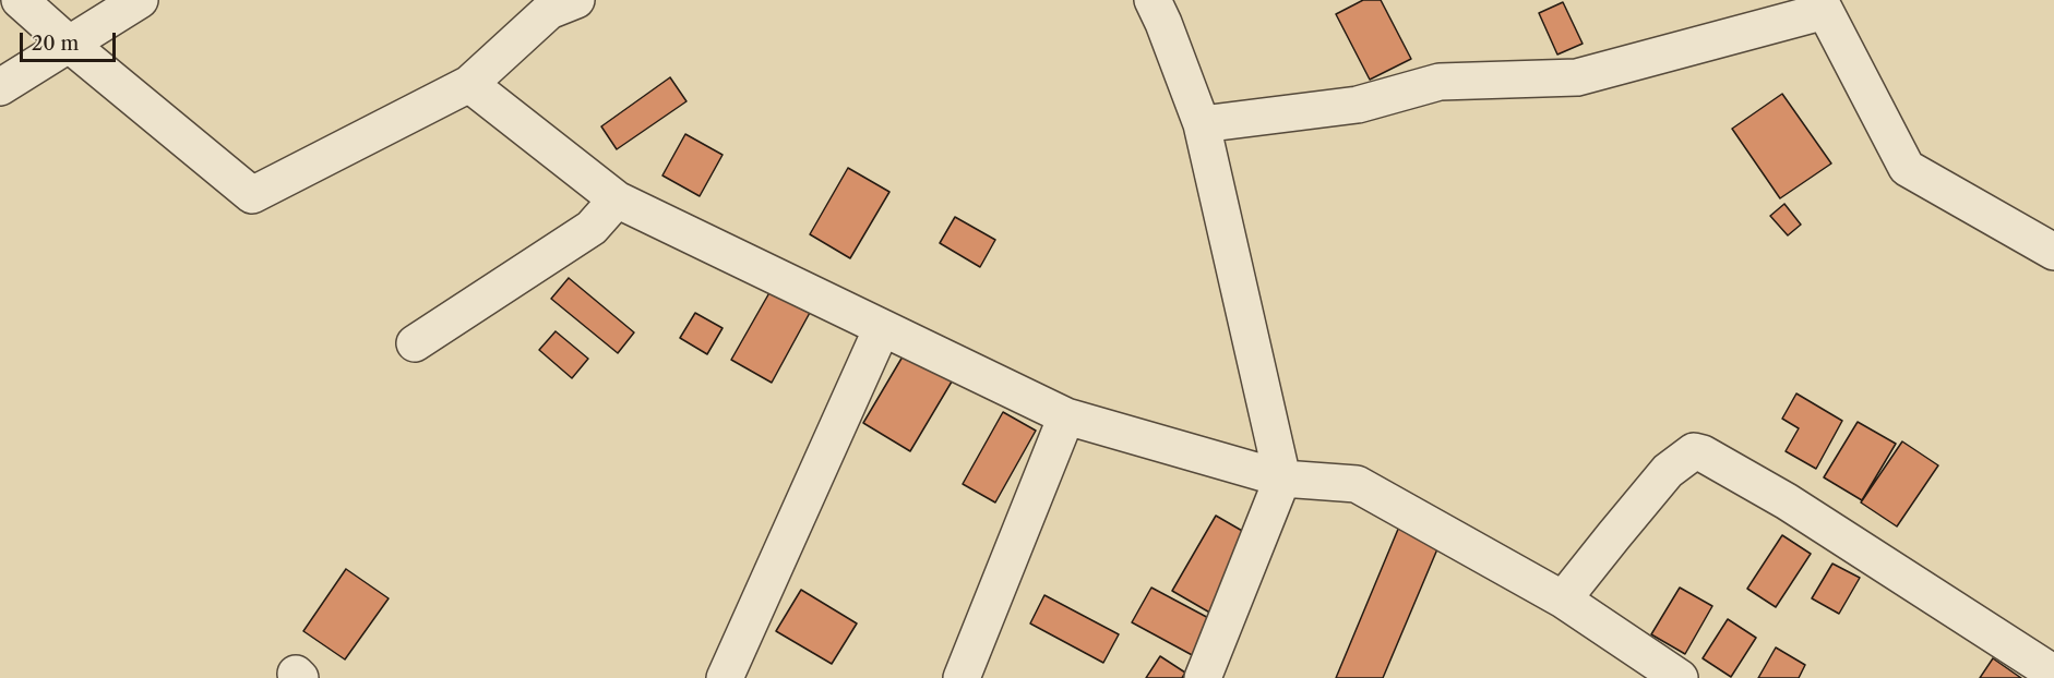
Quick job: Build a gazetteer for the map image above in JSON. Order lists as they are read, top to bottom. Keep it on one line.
{"scale_bar":"20 m"}
